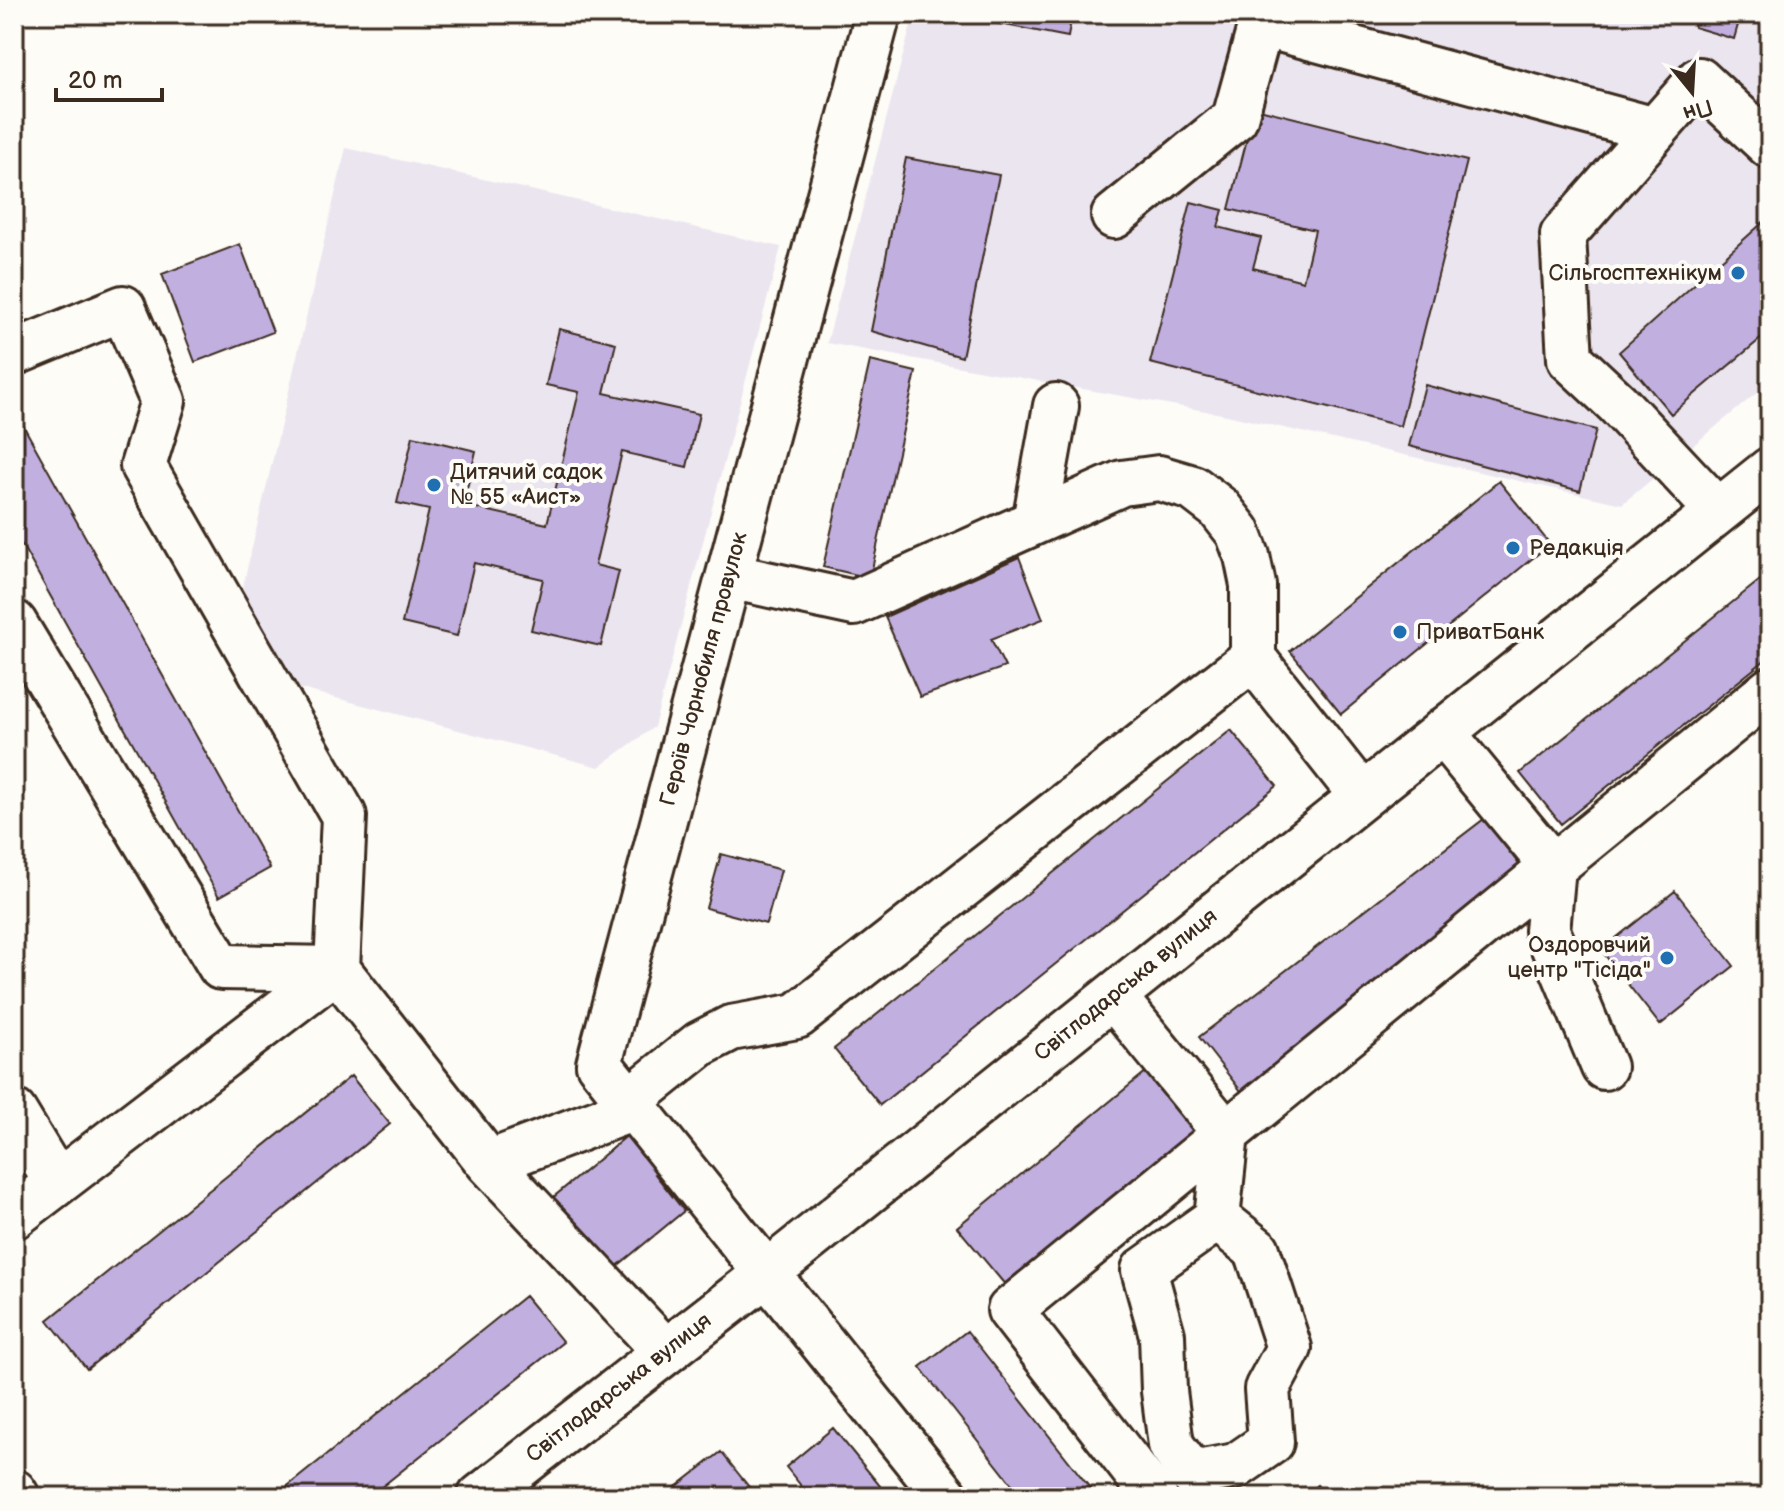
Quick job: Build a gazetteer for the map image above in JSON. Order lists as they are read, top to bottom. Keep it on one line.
{"streets":{"street":["Героїв Чорнобиля провулок","Світлодарська вулиця"]},"crossings":[["Героїв Чорнобиля провулок","Світлодарська вулиця"]],"places":["Сільгосптехнікум","Дитячий садок № 55 «Аист»","Редакція","ПриватБанк","Оздоровчий центр \"Тісіда\""],"scale_bar":"20 m","north":"bottom"}
